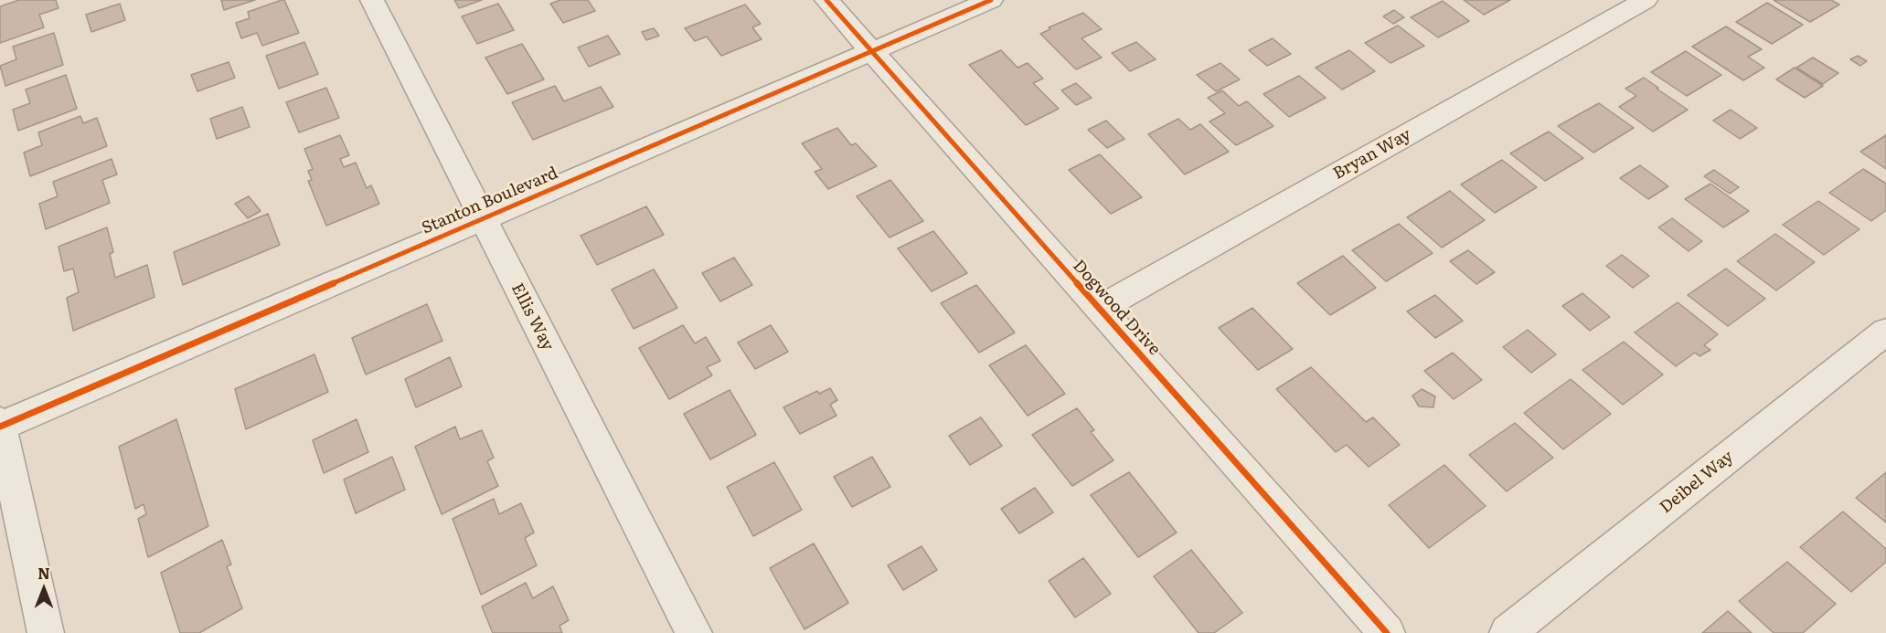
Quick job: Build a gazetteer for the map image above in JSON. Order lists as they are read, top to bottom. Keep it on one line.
{"streets":{"street":["Bryan Way","Stanton Boulevard","Dogwood Drive","Ellis Way","Deibel Way"]},"crossings":[["Bryan Way","Dogwood Drive"],["Stanton Boulevard","Dogwood Drive"],["Stanton Boulevard","Ellis Way"]],"north":"top"}
